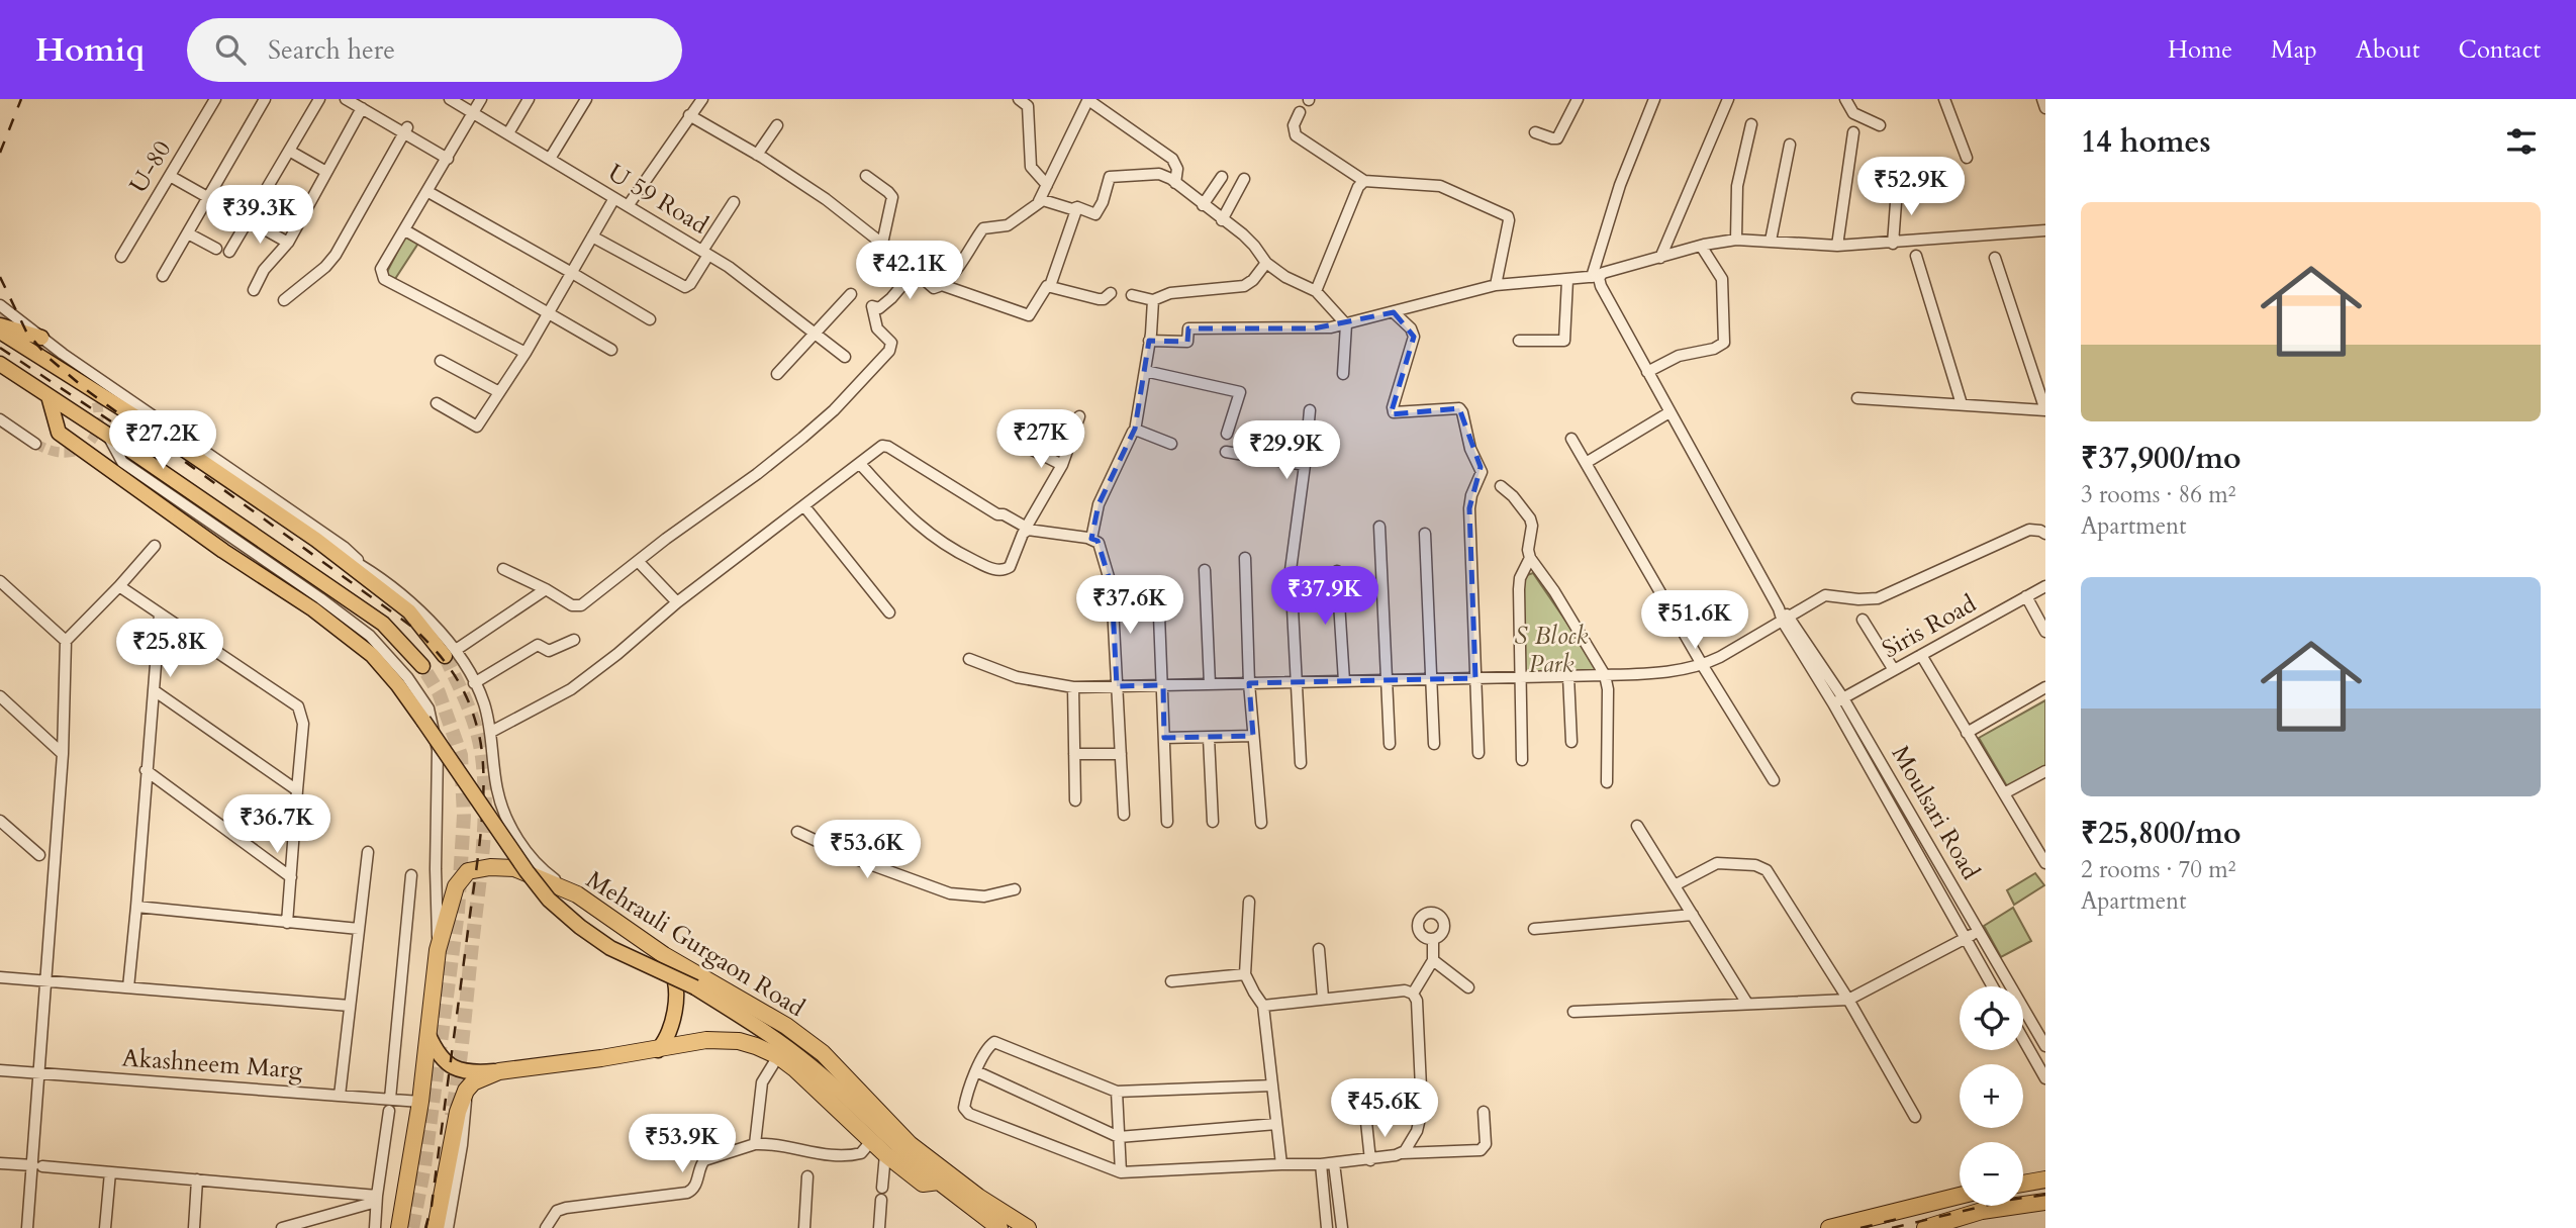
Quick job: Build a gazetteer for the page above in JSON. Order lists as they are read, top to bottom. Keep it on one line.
{"streets":{"highway":["Mehrauli Gurgaon Road"],"street":["U-80","U 59 Road","Siris Road","Moulsari Road","Akashneem Marg"]},"crossings":[["Siris Road","Moulsari Road"],["Mehrauli Gurgaon Road","Akashneem Marg"]],"parks":["S Block Park"],"page":{"header":"Homiq","search":"Search here","nav":["Home","Map","About","Contact"],"heading":"14 homes","price":["₹52.9K","₹39.3K","₹42.1K","₹27K","₹27.2K","₹29.9K","₹37.9K","₹37.6K","₹51.6K","₹25.8K","₹36.7K","₹53.6K","₹45.6K","₹53.9K"],"list":[{"name":"₹37,900/mo","note":"3 rooms · 86 m² · Apartment"},{"name":"₹25,800/mo","note":"2 rooms · 70 m² · Apartment"}],"map_buttons":["+","−"]}}
